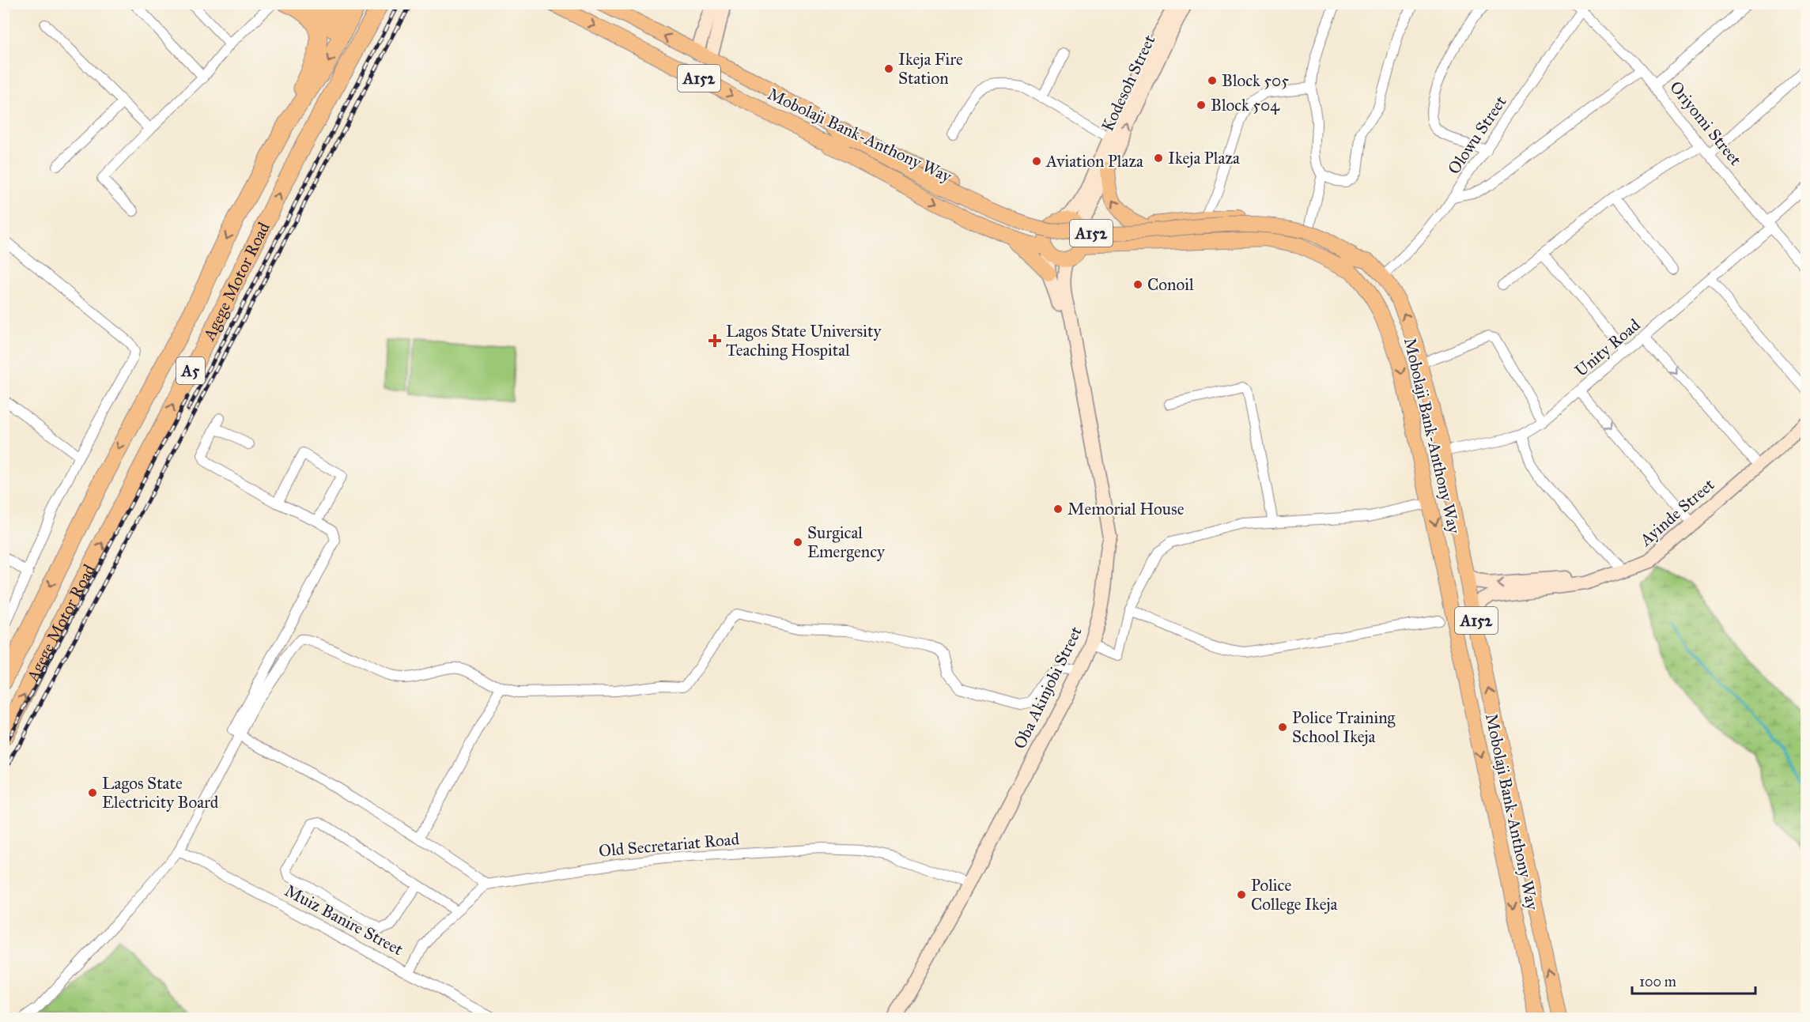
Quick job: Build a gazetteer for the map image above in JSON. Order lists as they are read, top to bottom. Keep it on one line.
{"streets":{"highway":["Agege Motor Road","A5"],"main road":["A152","Mobolaji Bank-Anthony Way"],"street":["Kodesoh Street","Oriyomi Street","Olowu Street","Unity Road","Ayinde Street","Oba Akinjobi Street","Old Secretariat Road","Muiz Banire Street"]},"crossings":[["Kodesoh Street","Oba Akinjobi Street"],["Oriyomi Street","Olowu Street"],["Oriyomi Street","Unity Road"],["Mobolaji Bank-Anthony Way","Olowu Street"],["Mobolaji Bank-Anthony Way","Unity Road"],["Mobolaji Bank-Anthony Way","Ayinde Street"],["Oba Akinjobi Street","Old Secretariat Road"]],"places":{"other":["Ikeja Fire Station","Block 505","Block 504","Ikeja Plaza","Aviation Plaza","Conoil","Memorial House","Surgical Emergency","Police Training School Ikeja","Lagos State Electricity Board","Police College Ikeja"],"health":["Lagos State University Teaching Hospital"]},"scale_bar":"100 m"}
